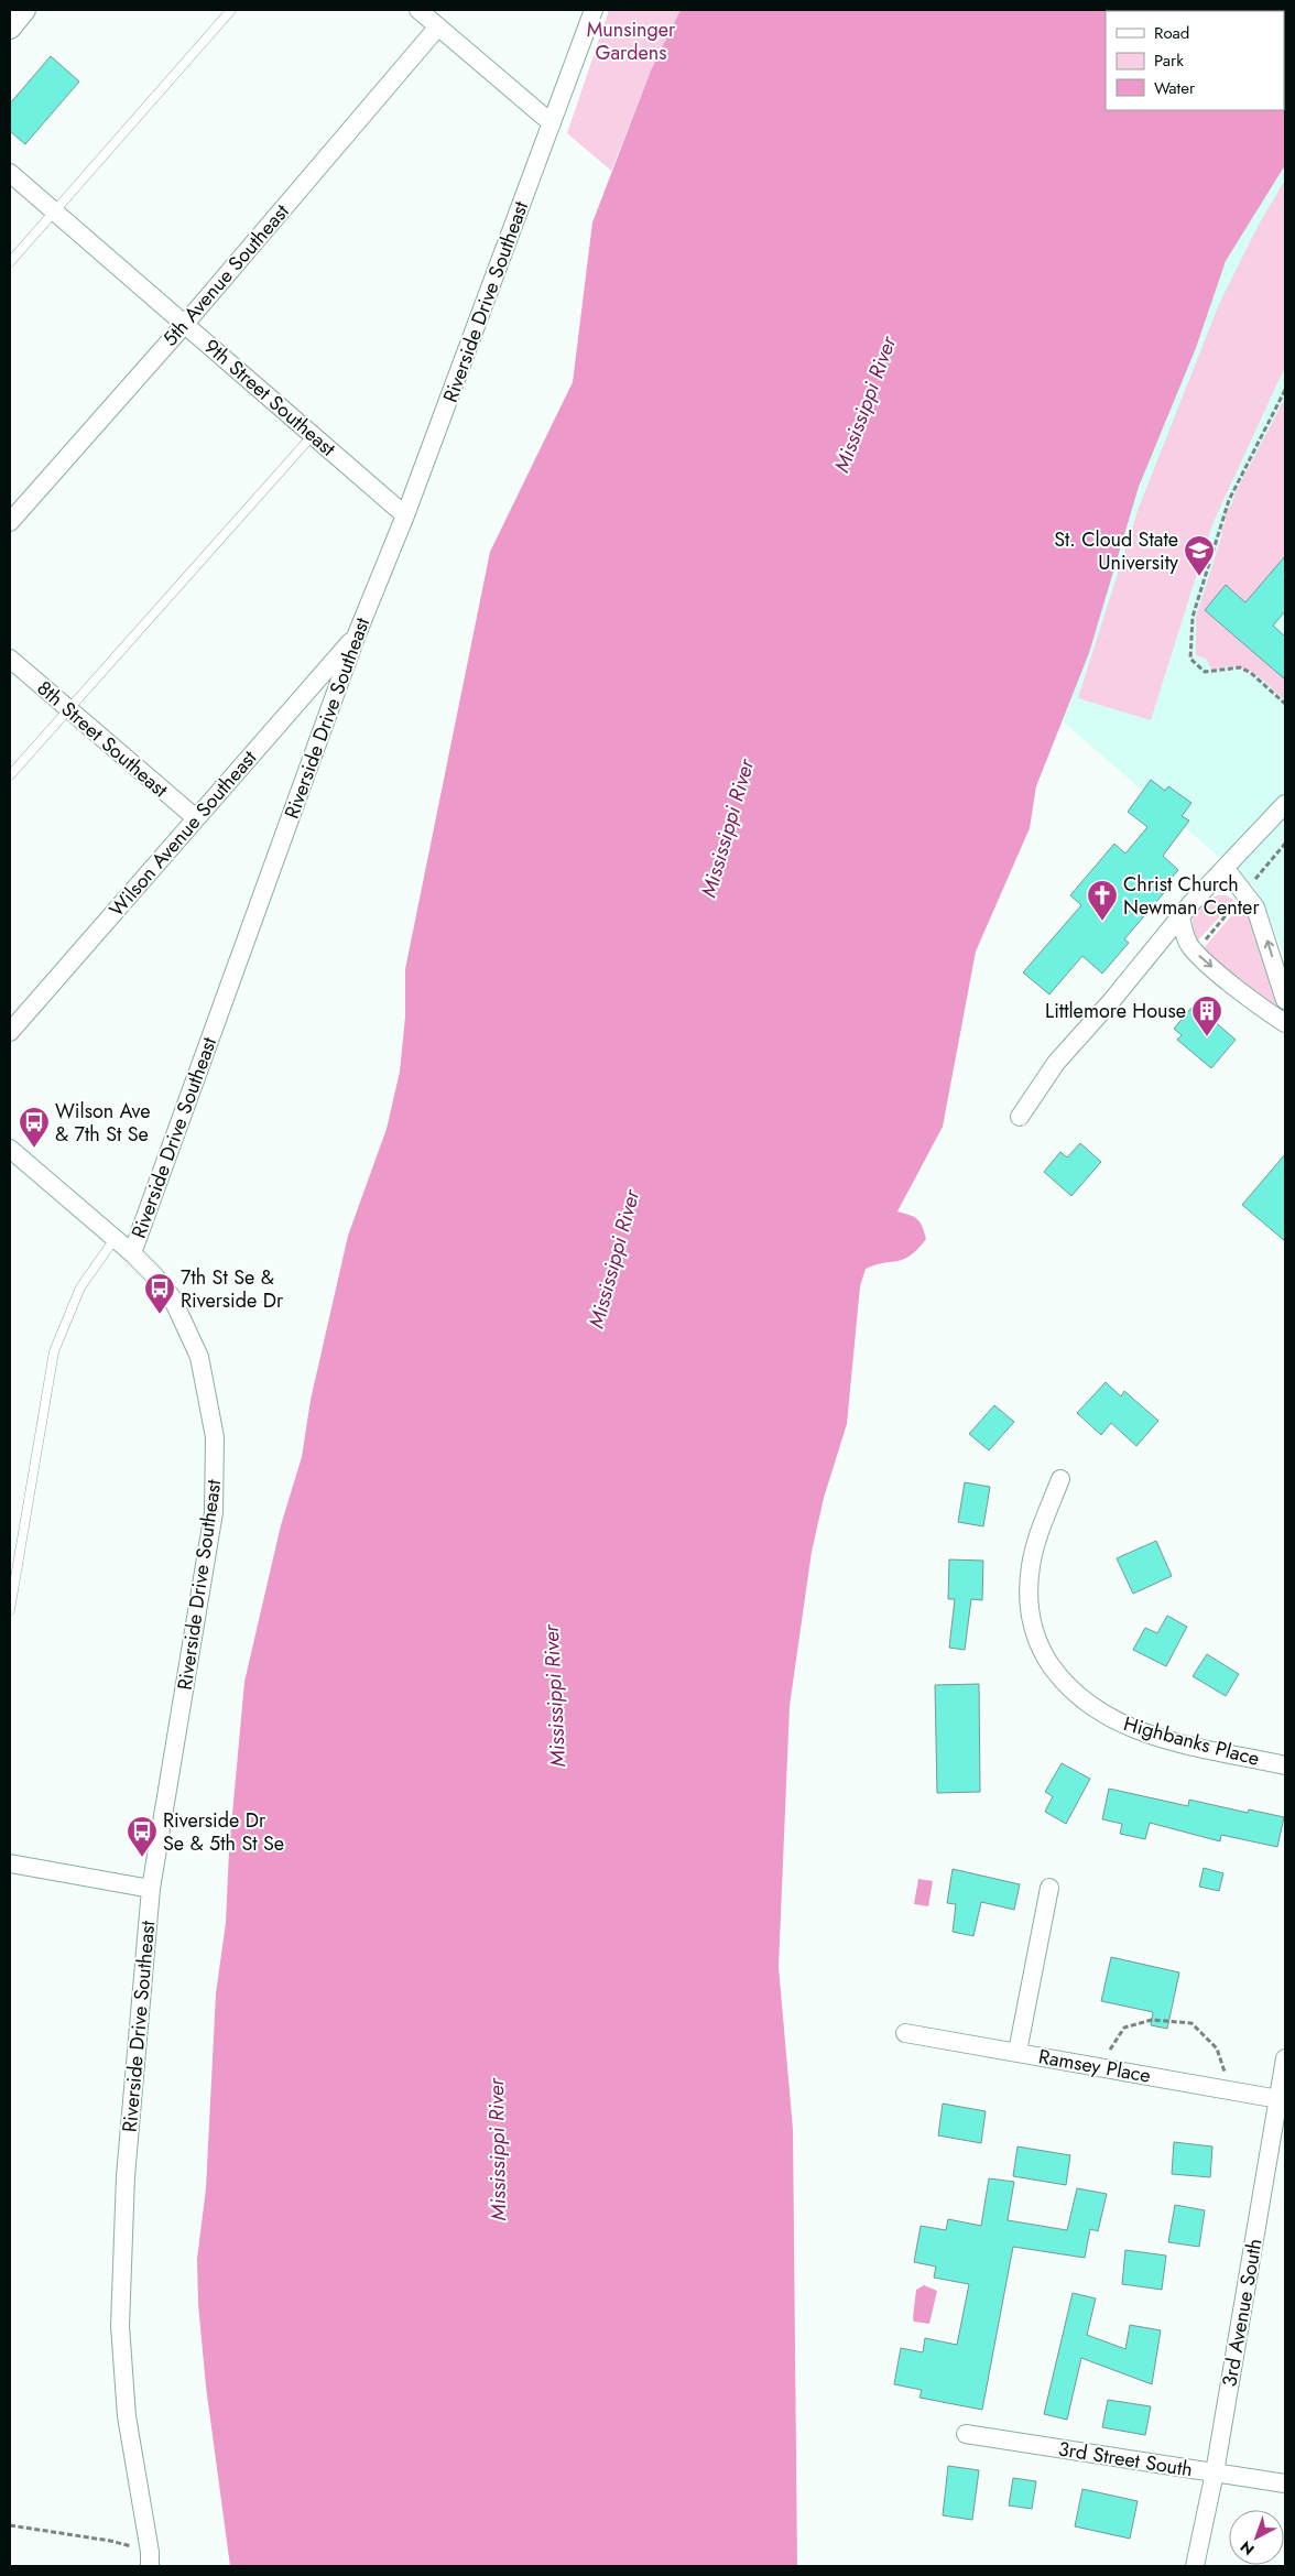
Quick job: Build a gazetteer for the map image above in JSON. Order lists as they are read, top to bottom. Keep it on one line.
{"streets":{"street":["5th Avenue Southeast","Riverside Drive Southeast","9th Street Southeast","8th Street Southeast","Wilson Avenue Southeast","Highbanks Place","Ramsey Place","3rd Avenue South","3rd Street South"]},"crossings":[["5th Avenue Southeast","9th Street Southeast"],["Riverside Drive Southeast","9th Street Southeast"],["Riverside Drive Southeast","Wilson Avenue Southeast"],["8th Street Southeast","Wilson Avenue Southeast"],["Ramsey Place","3rd Avenue South"],["3rd Avenue South","3rd Street South"]],"water":["Mississippi River"],"parks":["Munsinger Gardens"],"places":{"school or university":["St. Cloud State University"],"church":["Christ Church Newman Center"],"building":["Littlemore House"],"bus stop":["Wilson Ave & 7th St Se","7th St Se & Riverside Dr","Riverside Dr Se & 5th St Se"]},"legend":["Road","Park","Water"],"north":"bottom left"}
